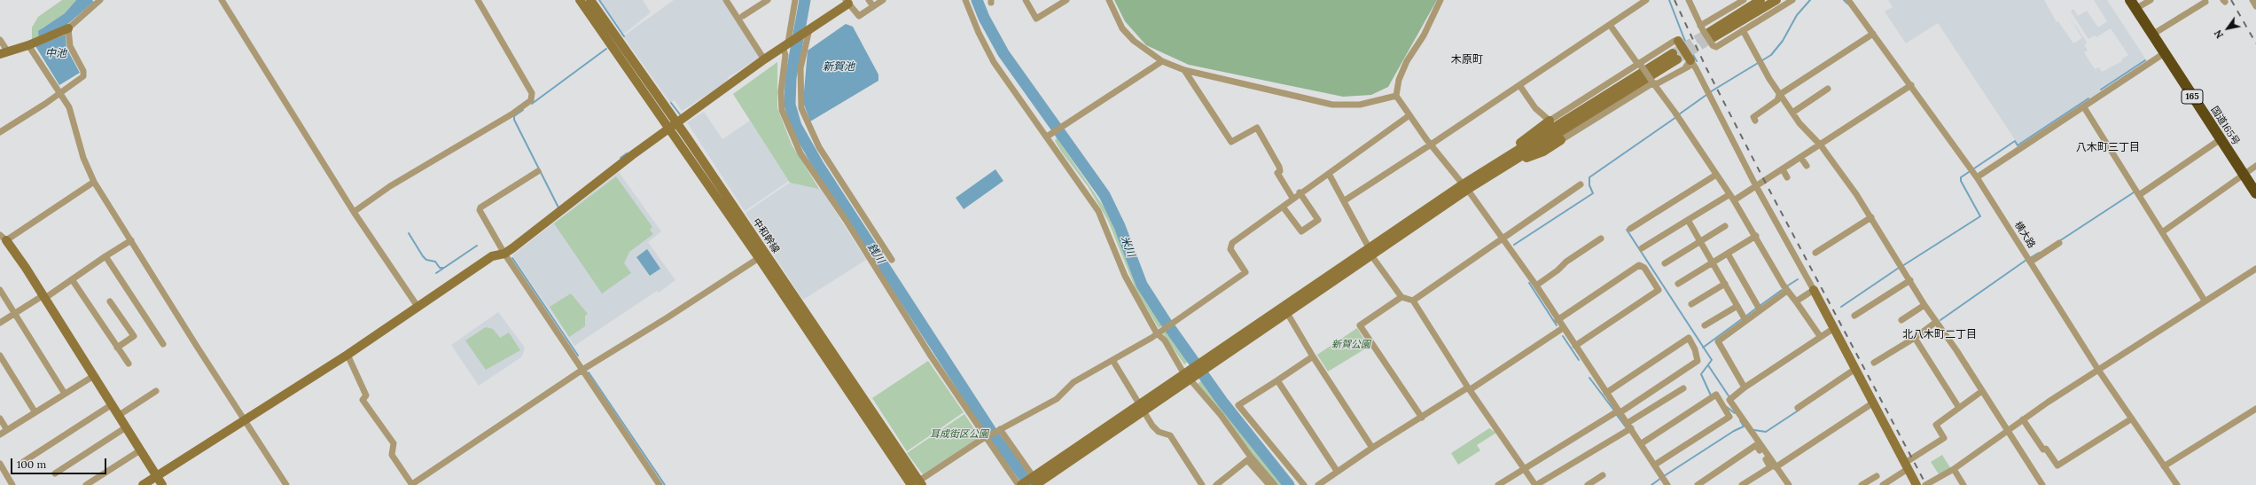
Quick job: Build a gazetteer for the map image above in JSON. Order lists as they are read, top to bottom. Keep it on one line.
{"streets":{"highway":["165","国道165号"],"street":["横大路","中和幹線"]},"districts":["木原町","八木町三丁目","北八木町二丁目"],"water":["中池","新賀池","米川","銭川"],"parks":["新賀公園","耳成街区公園"],"scale_bar":"100 m","north":"bottom left"}
